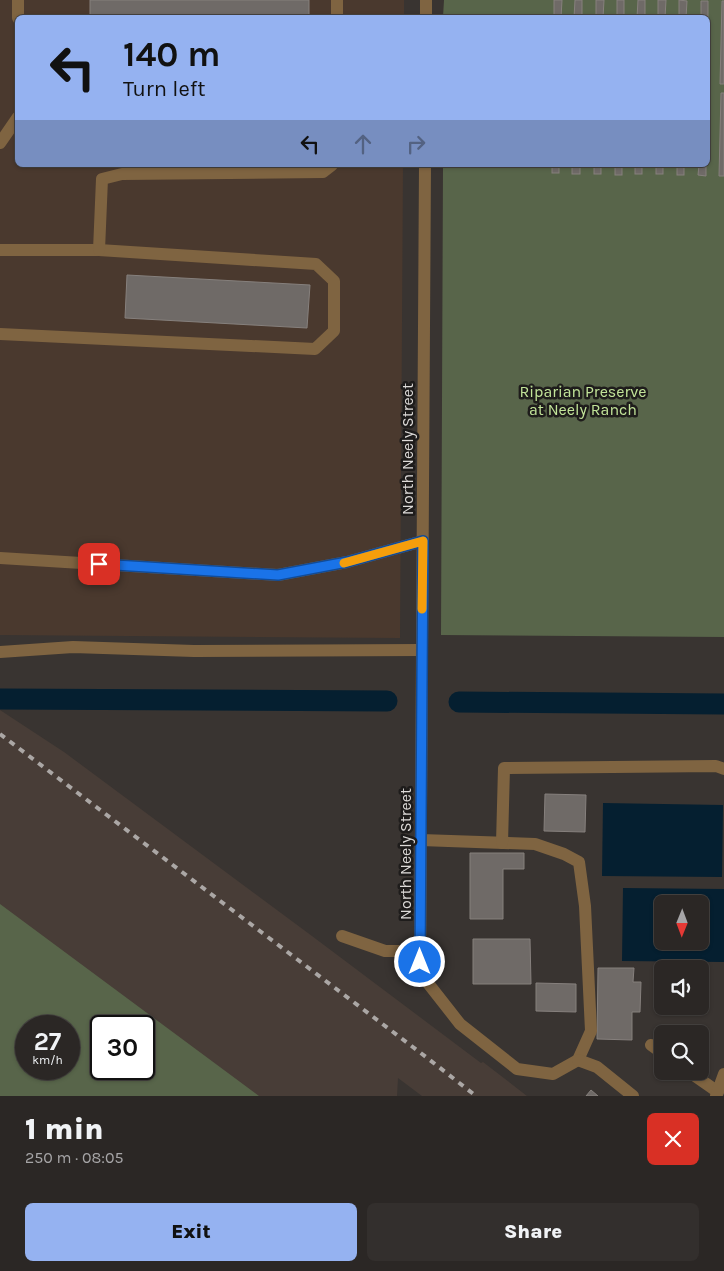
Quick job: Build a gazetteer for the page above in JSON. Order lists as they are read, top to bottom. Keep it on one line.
{"streets":{"street":["North Neely Street"]},"parks":["Riparian Preserve at Neely Ranch"],"north":"bottom","page":{"turn":["140 m","Turn left"],"speed":"27 km/h","limit":"30","heading":["1 min","250 m · 08:05"],"buttons":["Exit","Share"]}}
